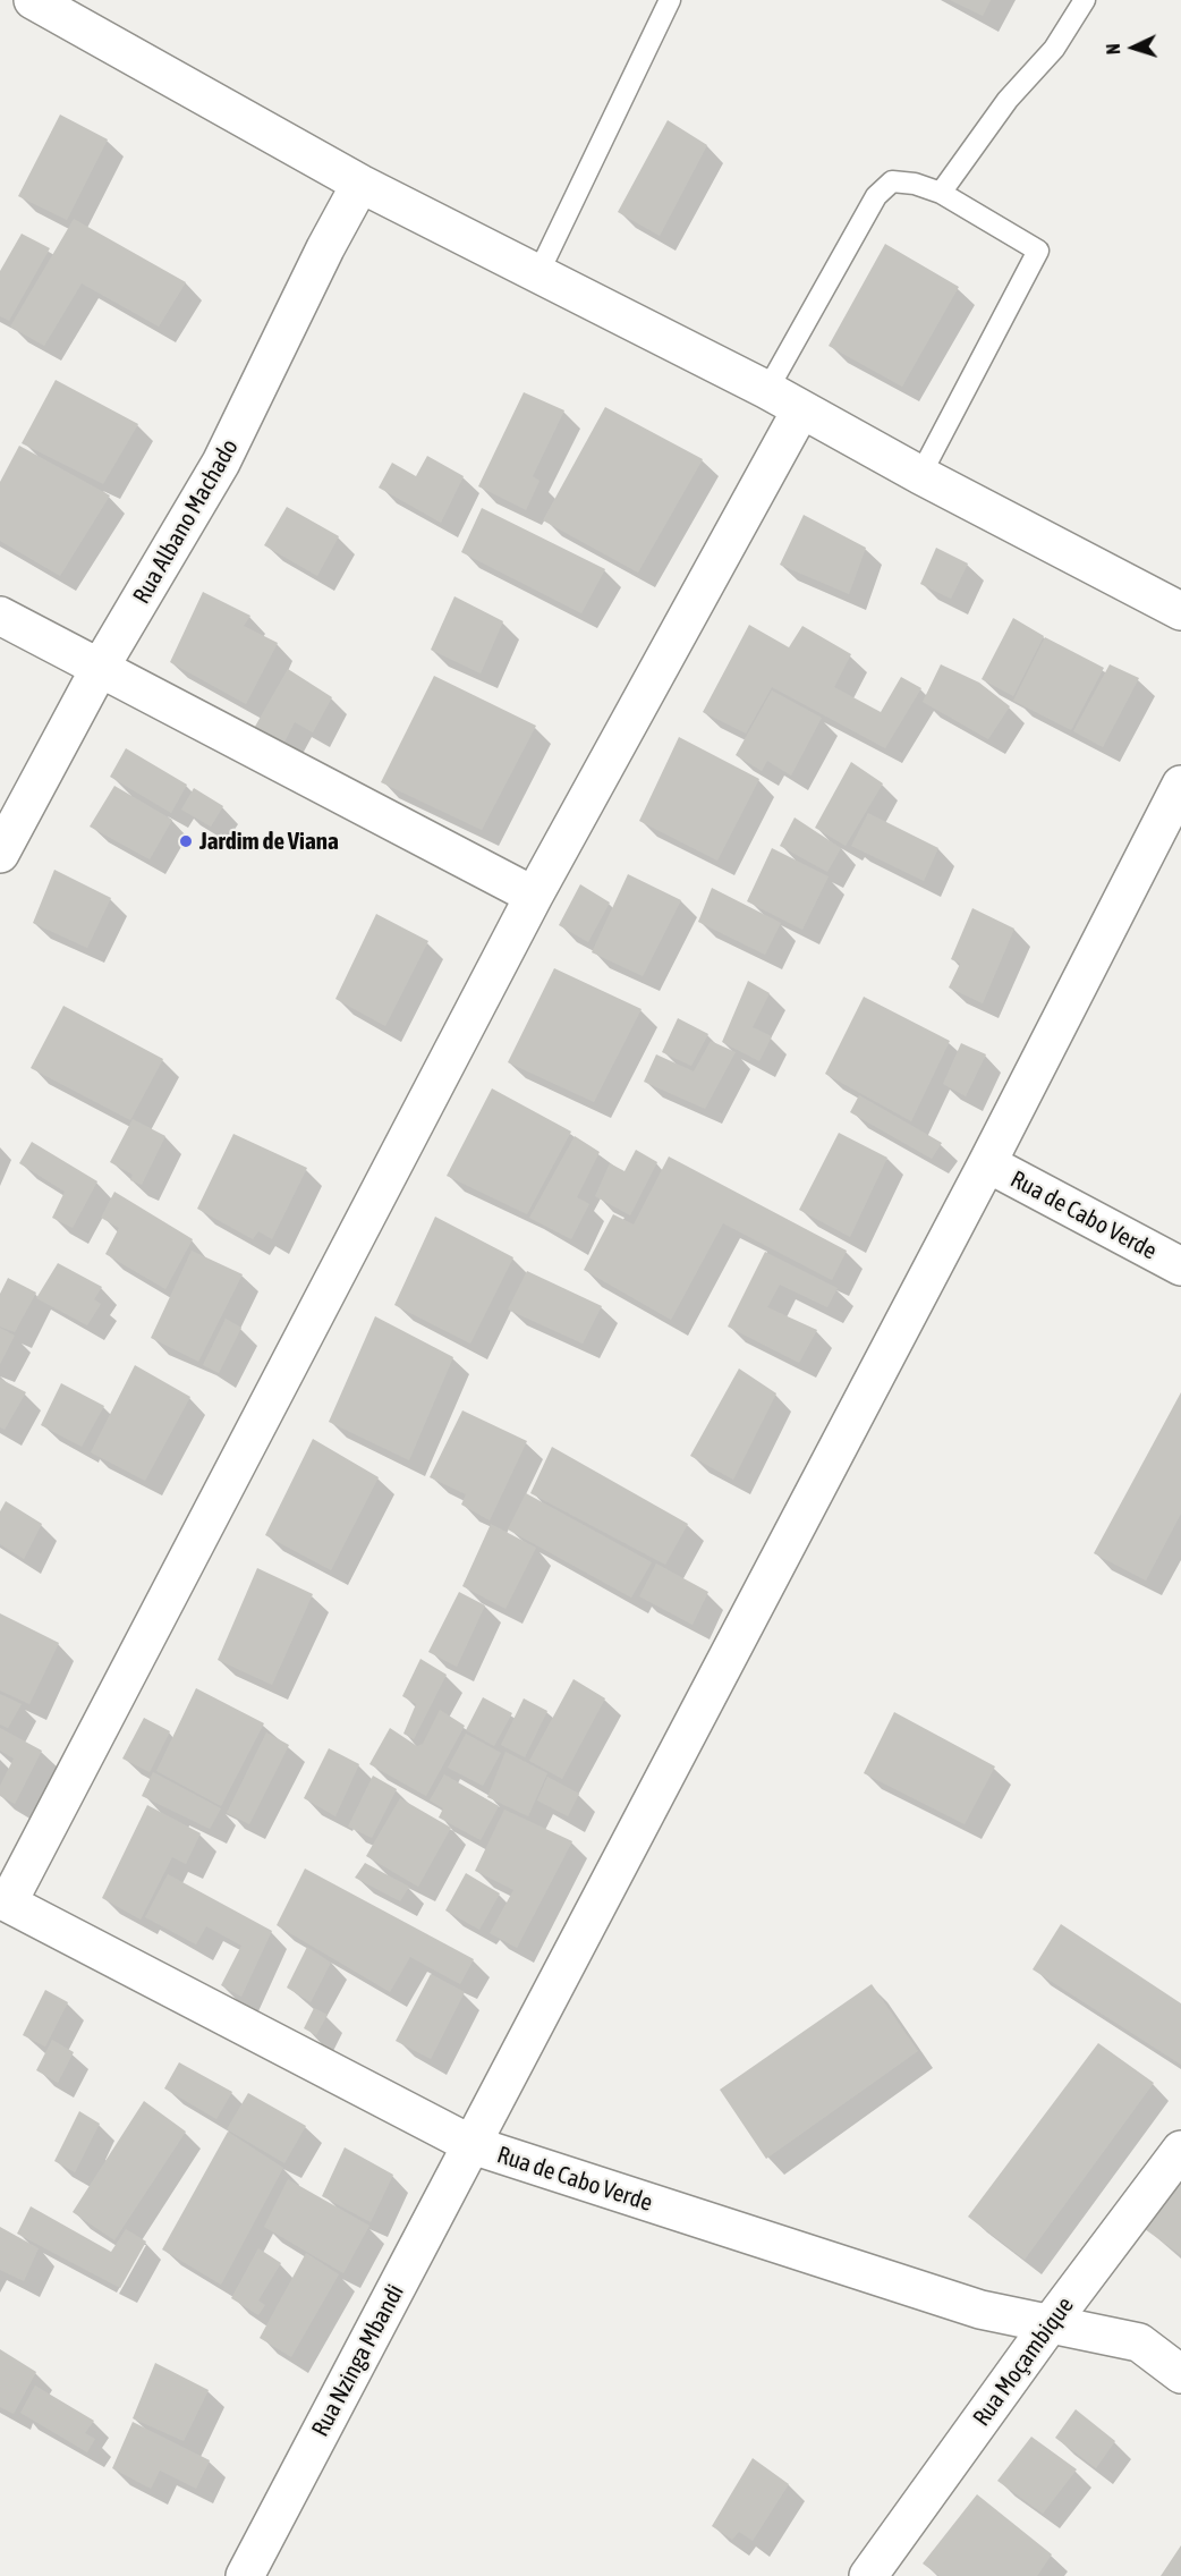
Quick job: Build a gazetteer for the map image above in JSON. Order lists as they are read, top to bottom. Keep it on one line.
{"streets":{"street":["Rua Albano Machado","Rua de Cabo Verde","Rua Nzinga Mbandi","Rua Moçambique"]},"crossings":[["Rua de Cabo Verde","Rua Nzinga Mbandi"],["Rua de Cabo Verde","Rua Moçambique"]],"places":["Jardim de Viana"],"north":"left"}
